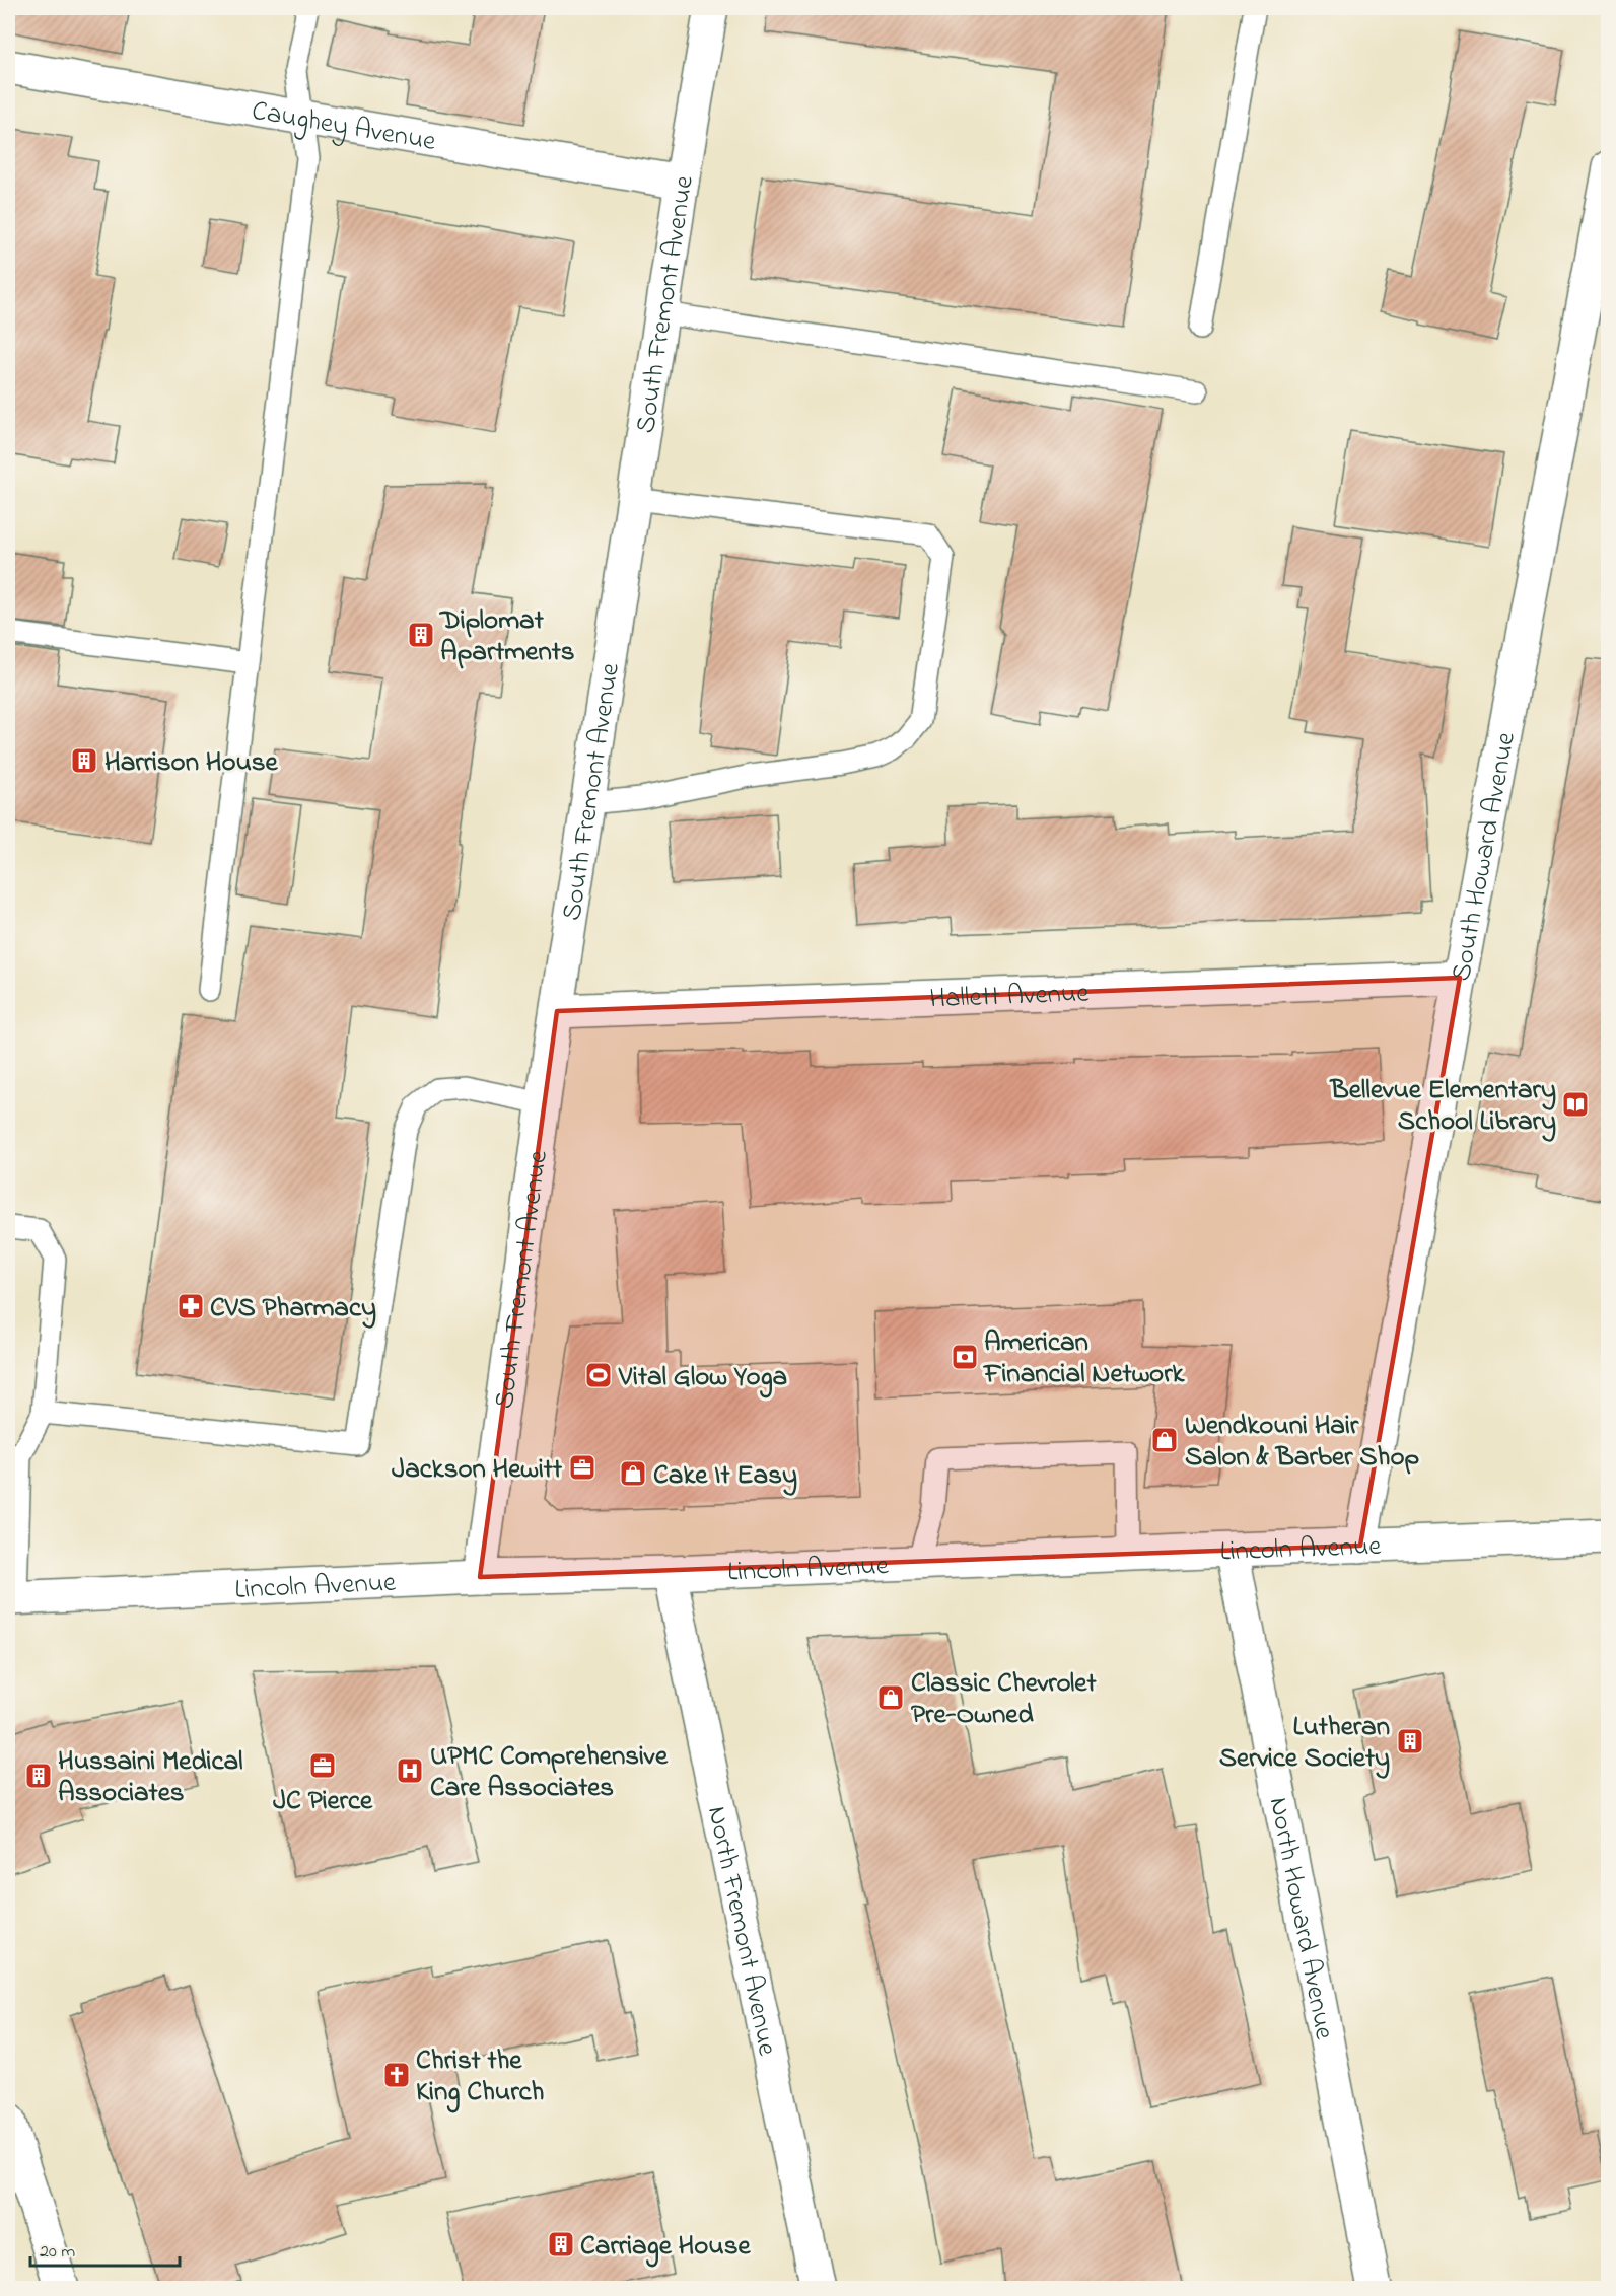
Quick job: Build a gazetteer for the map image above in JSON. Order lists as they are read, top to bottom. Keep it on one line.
{"streets":{"street":["Caughey Avenue","South Fremont Avenue","South Howard Avenue","Hallett Avenue","Lincoln Avenue","North Howard Avenue","North Fremont Avenue"]},"crossings":[["Caughey Avenue","South Fremont Avenue"],["South Fremont Avenue","Hallett Avenue"],["South Fremont Avenue","Lincoln Avenue"],["South Howard Avenue","Hallett Avenue"],["South Howard Avenue","Lincoln Avenue"],["Lincoln Avenue","North Howard Avenue"],["Lincoln Avenue","North Fremont Avenue"]],"places":{"building":["Diplomat Apartments","Harrison House","Lutheran Service Society","Hussaini Medical Associates","Carriage House"],"library":["Bellevue Elementary School Library"],"pharmacy":["CVS Pharmacy"],"bank":["American Financial Network"],"sports":["Vital Glow Yoga"],"shop":["Wendkouni Hair Salon & Barber Shop","Cake It Easy","Classic Chevrolet Pre-Owned"],"office":["Jackson Hewitt","JC Pierce"],"hospital":["UPMC Comprehensive Care Associates"],"church":["Christ the King Church"]},"scale_bar":"20 m"}
